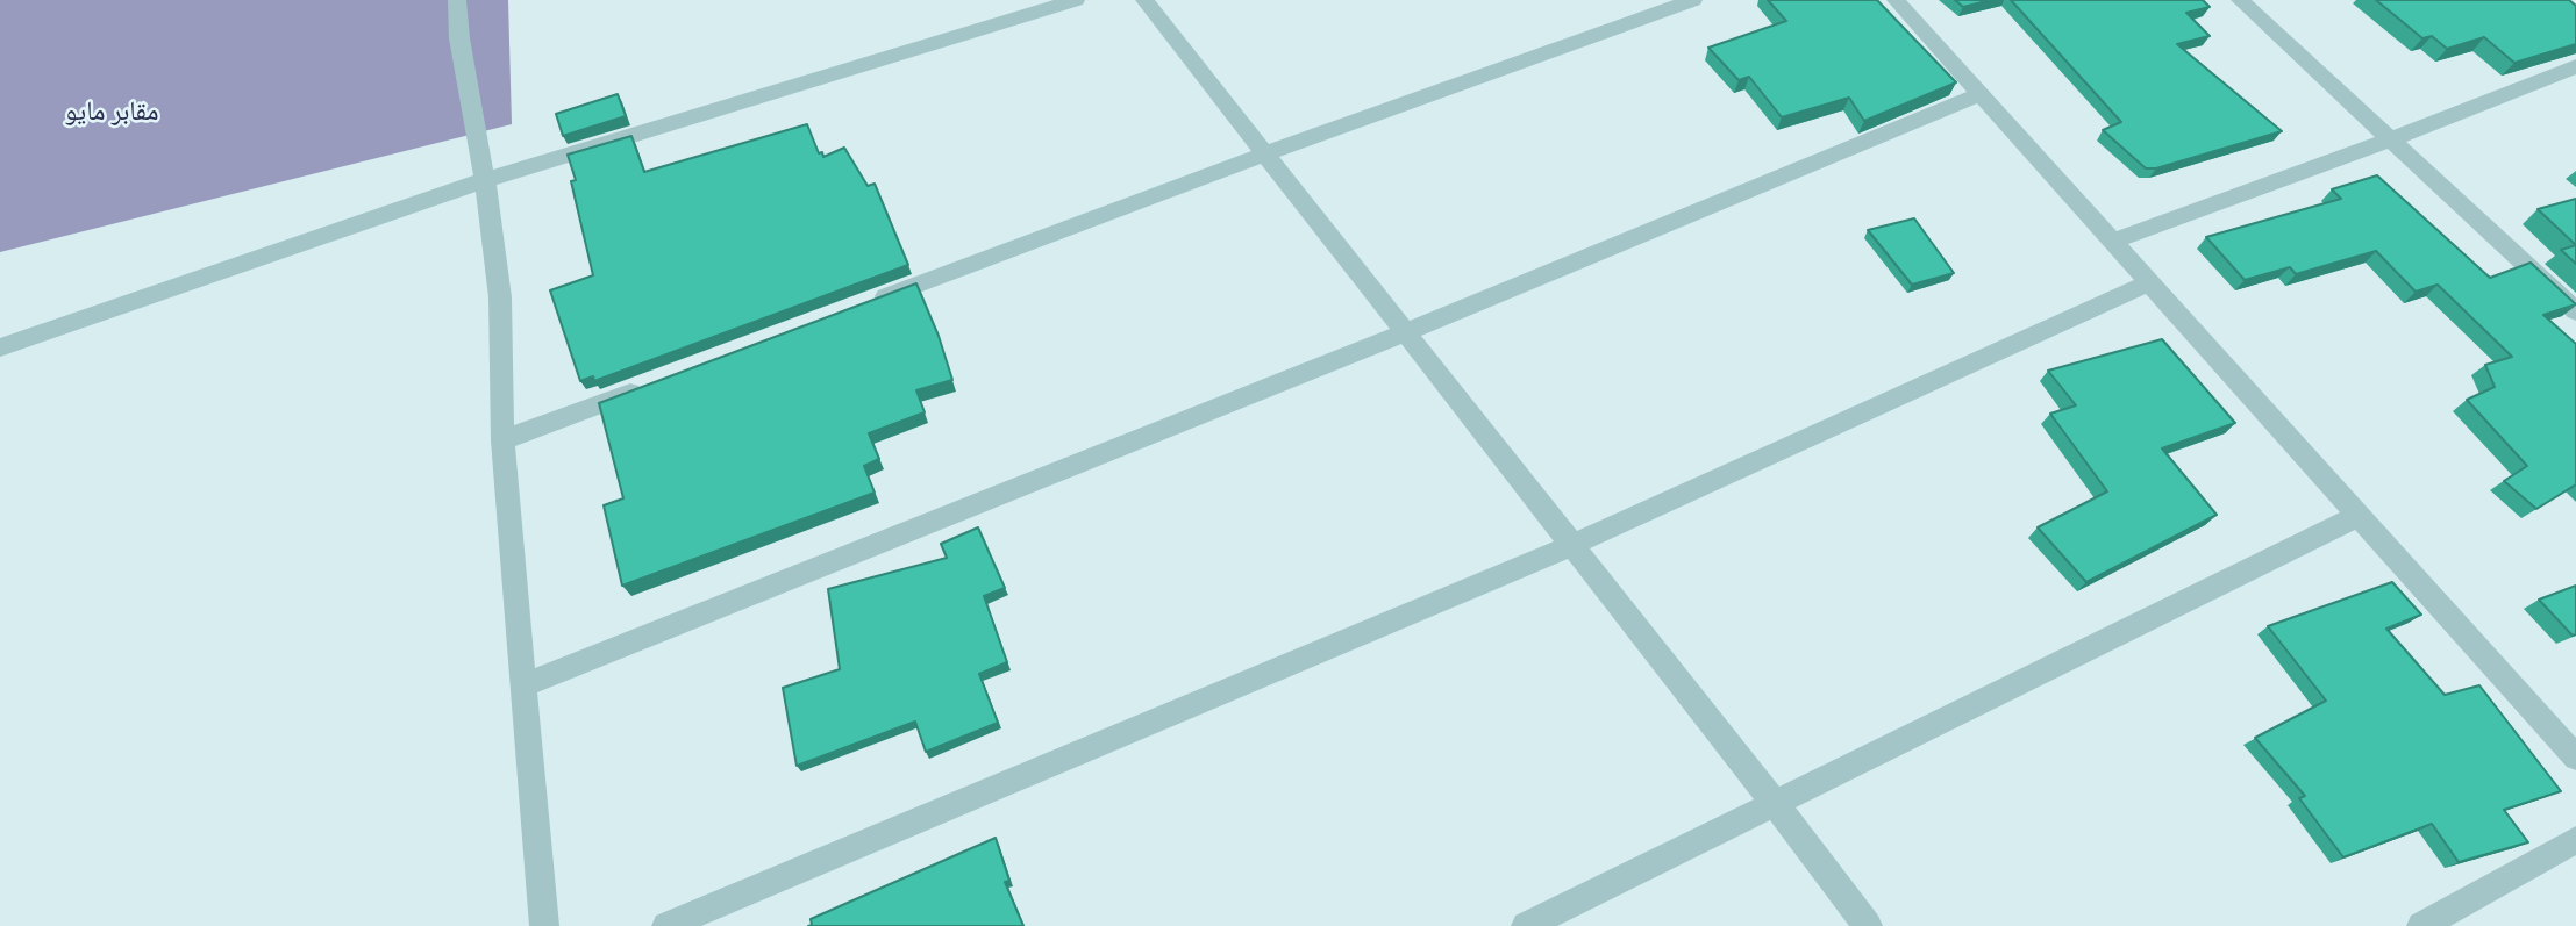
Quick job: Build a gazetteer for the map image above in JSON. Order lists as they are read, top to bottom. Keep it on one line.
{"parks":["مقابر مايو"]}
